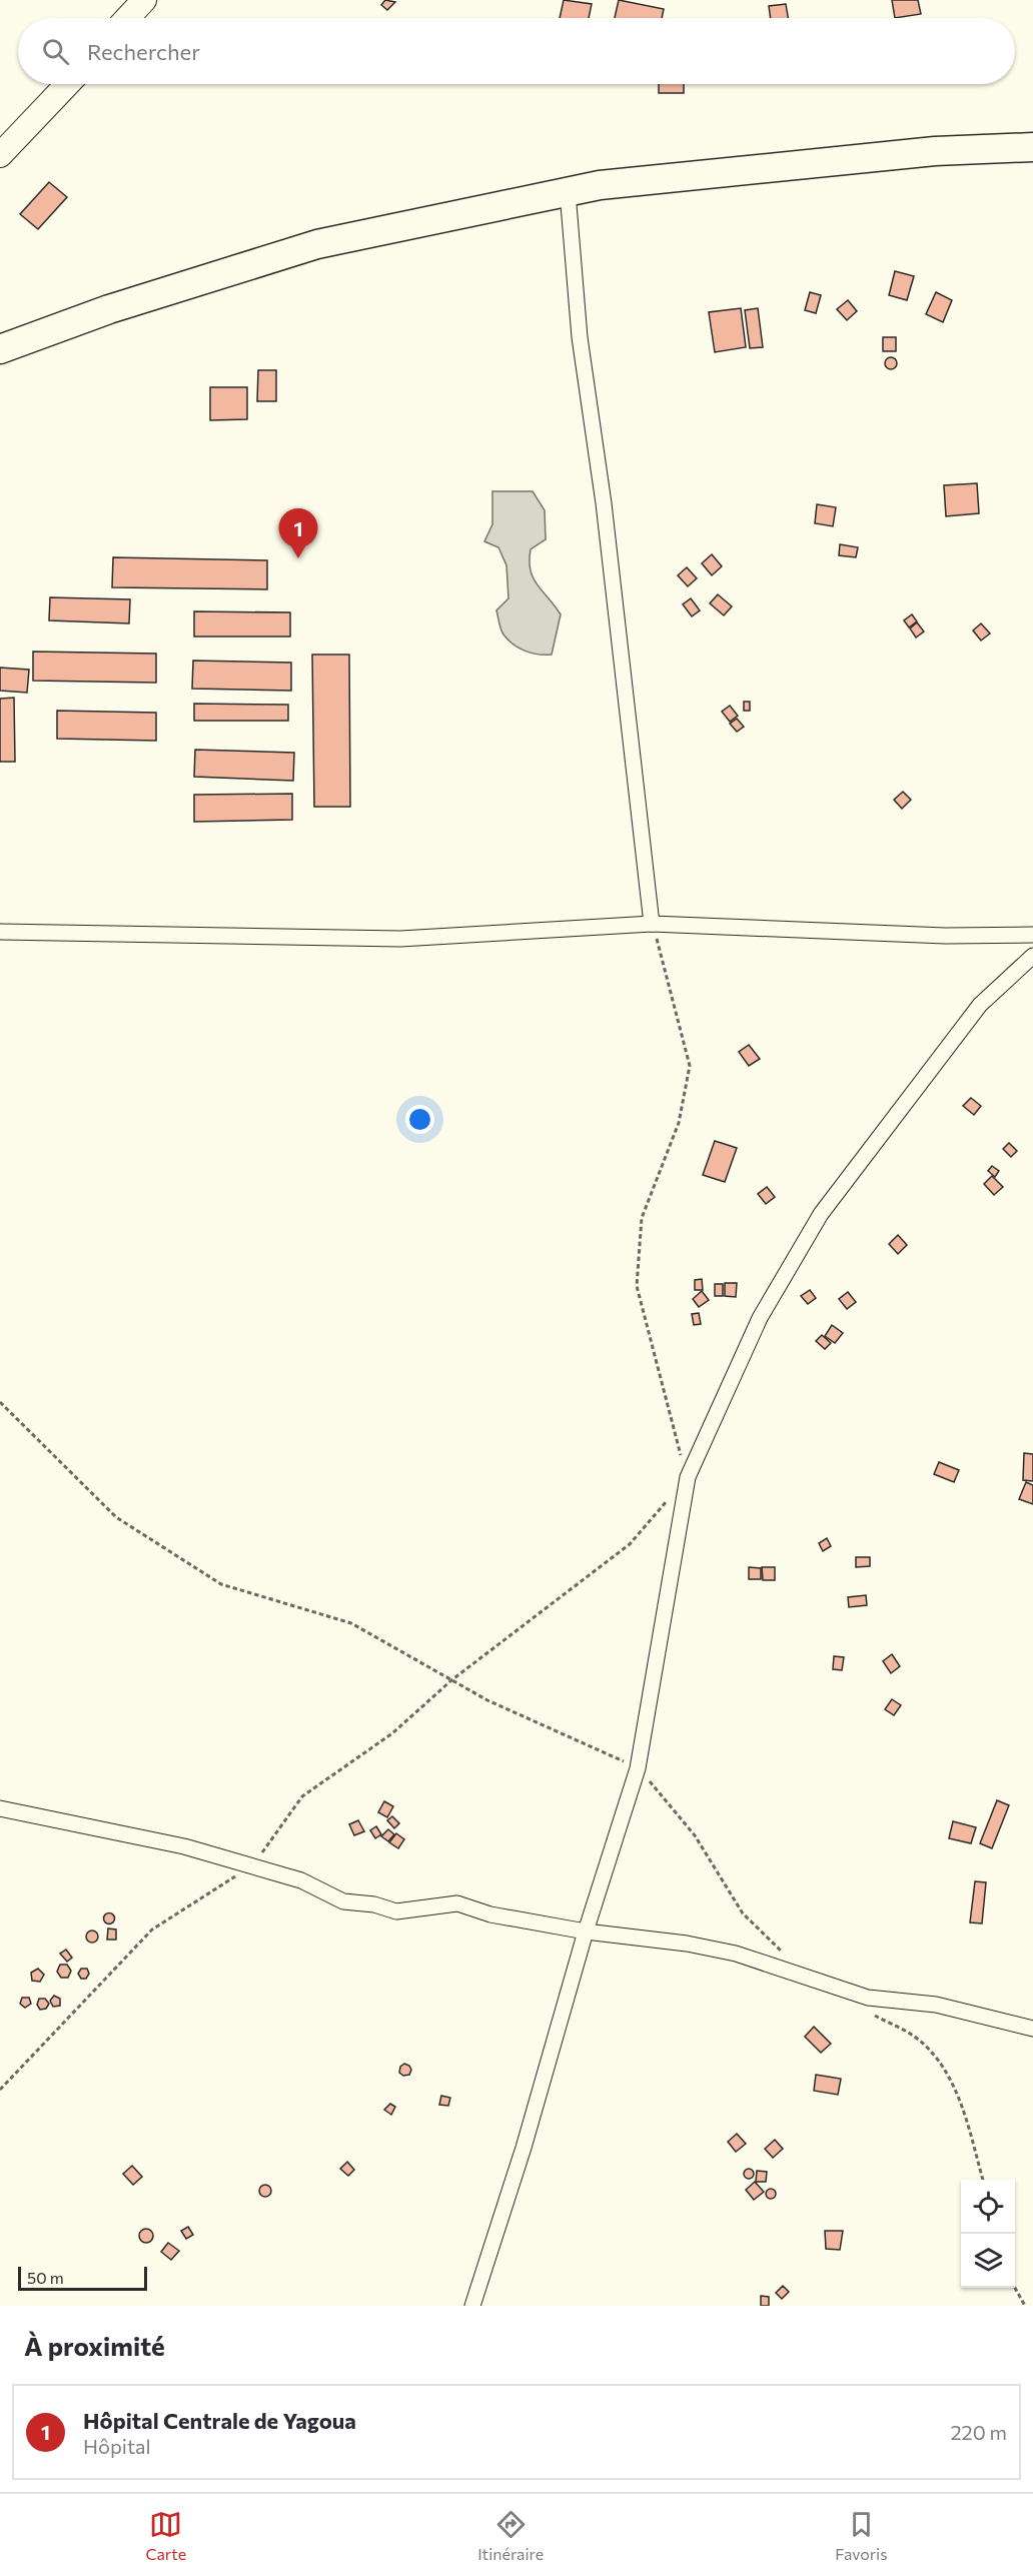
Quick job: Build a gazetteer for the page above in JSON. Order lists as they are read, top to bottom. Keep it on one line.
{"scale_bar":"50 m","page":{"search":"Rechercher","pins":"1","scale":"50 m","heading":"À proximité","list":[{"mark":"1","name":"Hôpital Centrale de Yagoua","note":"Hôpital","value":"220 m"}],"nav":["Carte","Itinéraire","Favoris"]}}
